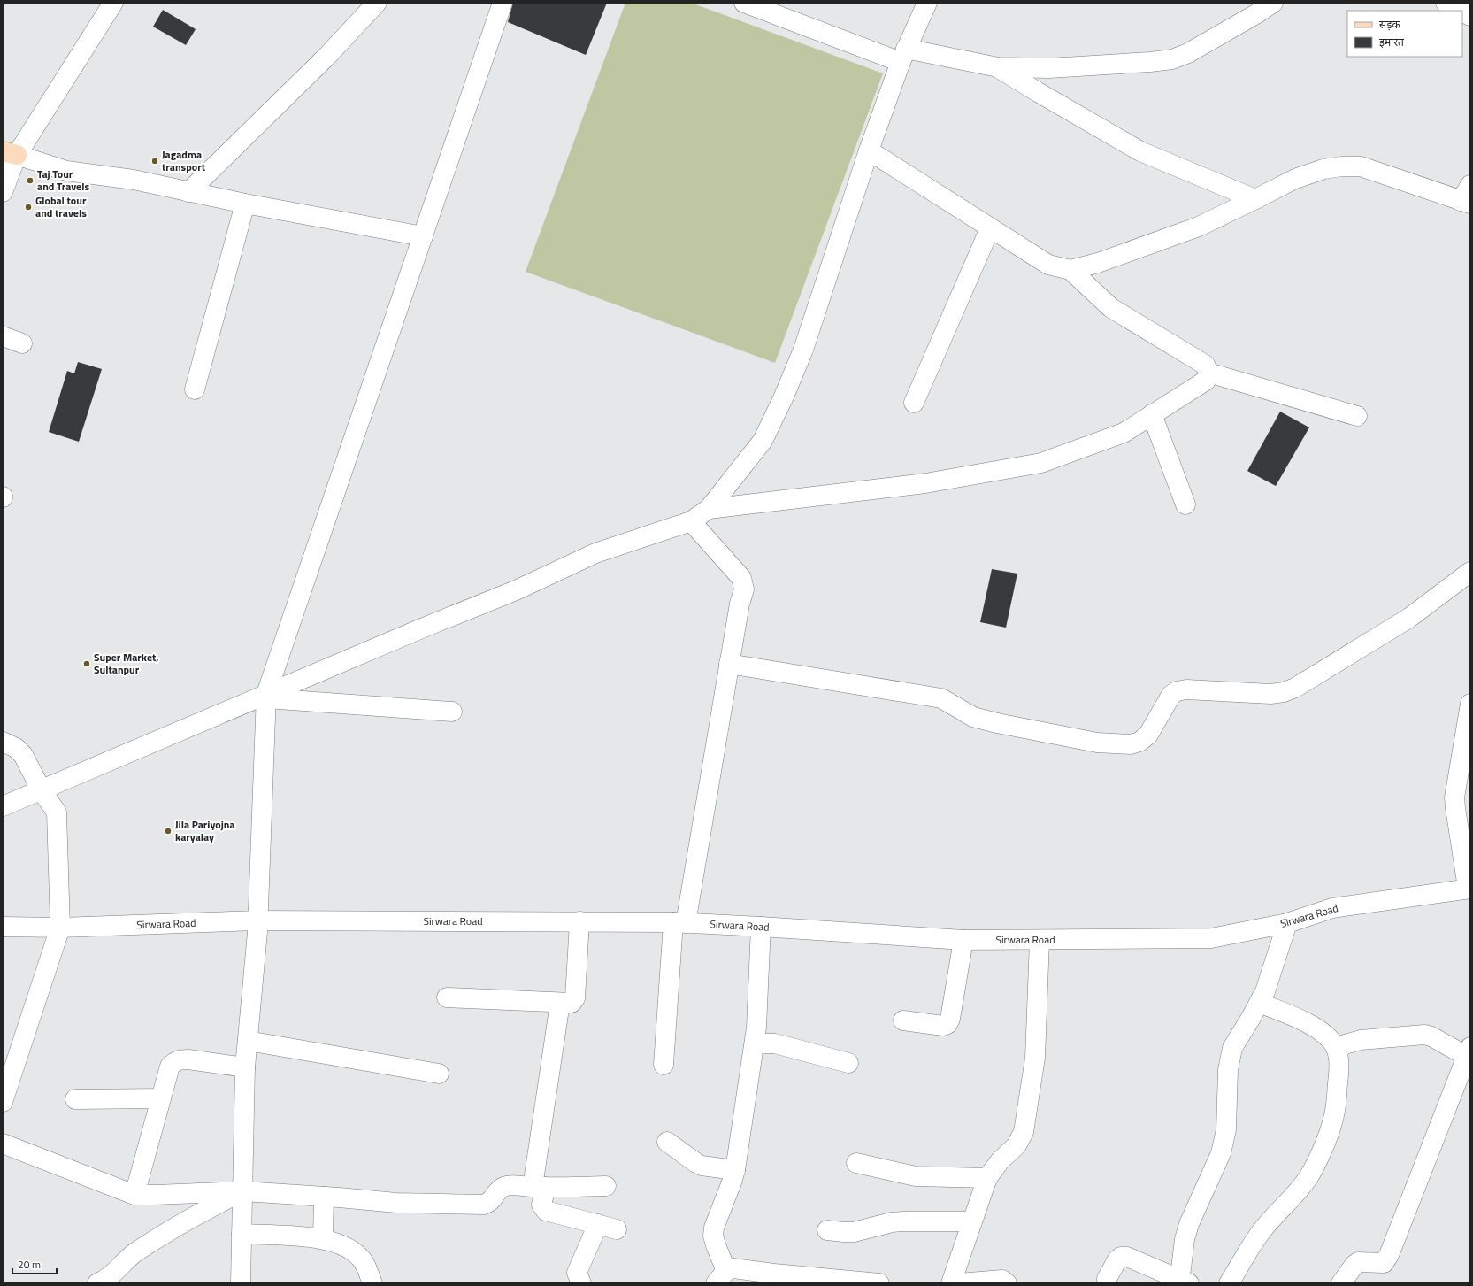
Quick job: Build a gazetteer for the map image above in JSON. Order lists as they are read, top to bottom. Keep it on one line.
{"streets":{"street":["Sirwara Road"]},"places":["Jagadma transport","Taj Tour and Travels","Global tour and travels","Super Market, Sultanpur","Jila Pariyojna karyalay"],"legend":["सड़क","इमारत"],"scale_bar":"20 m"}
